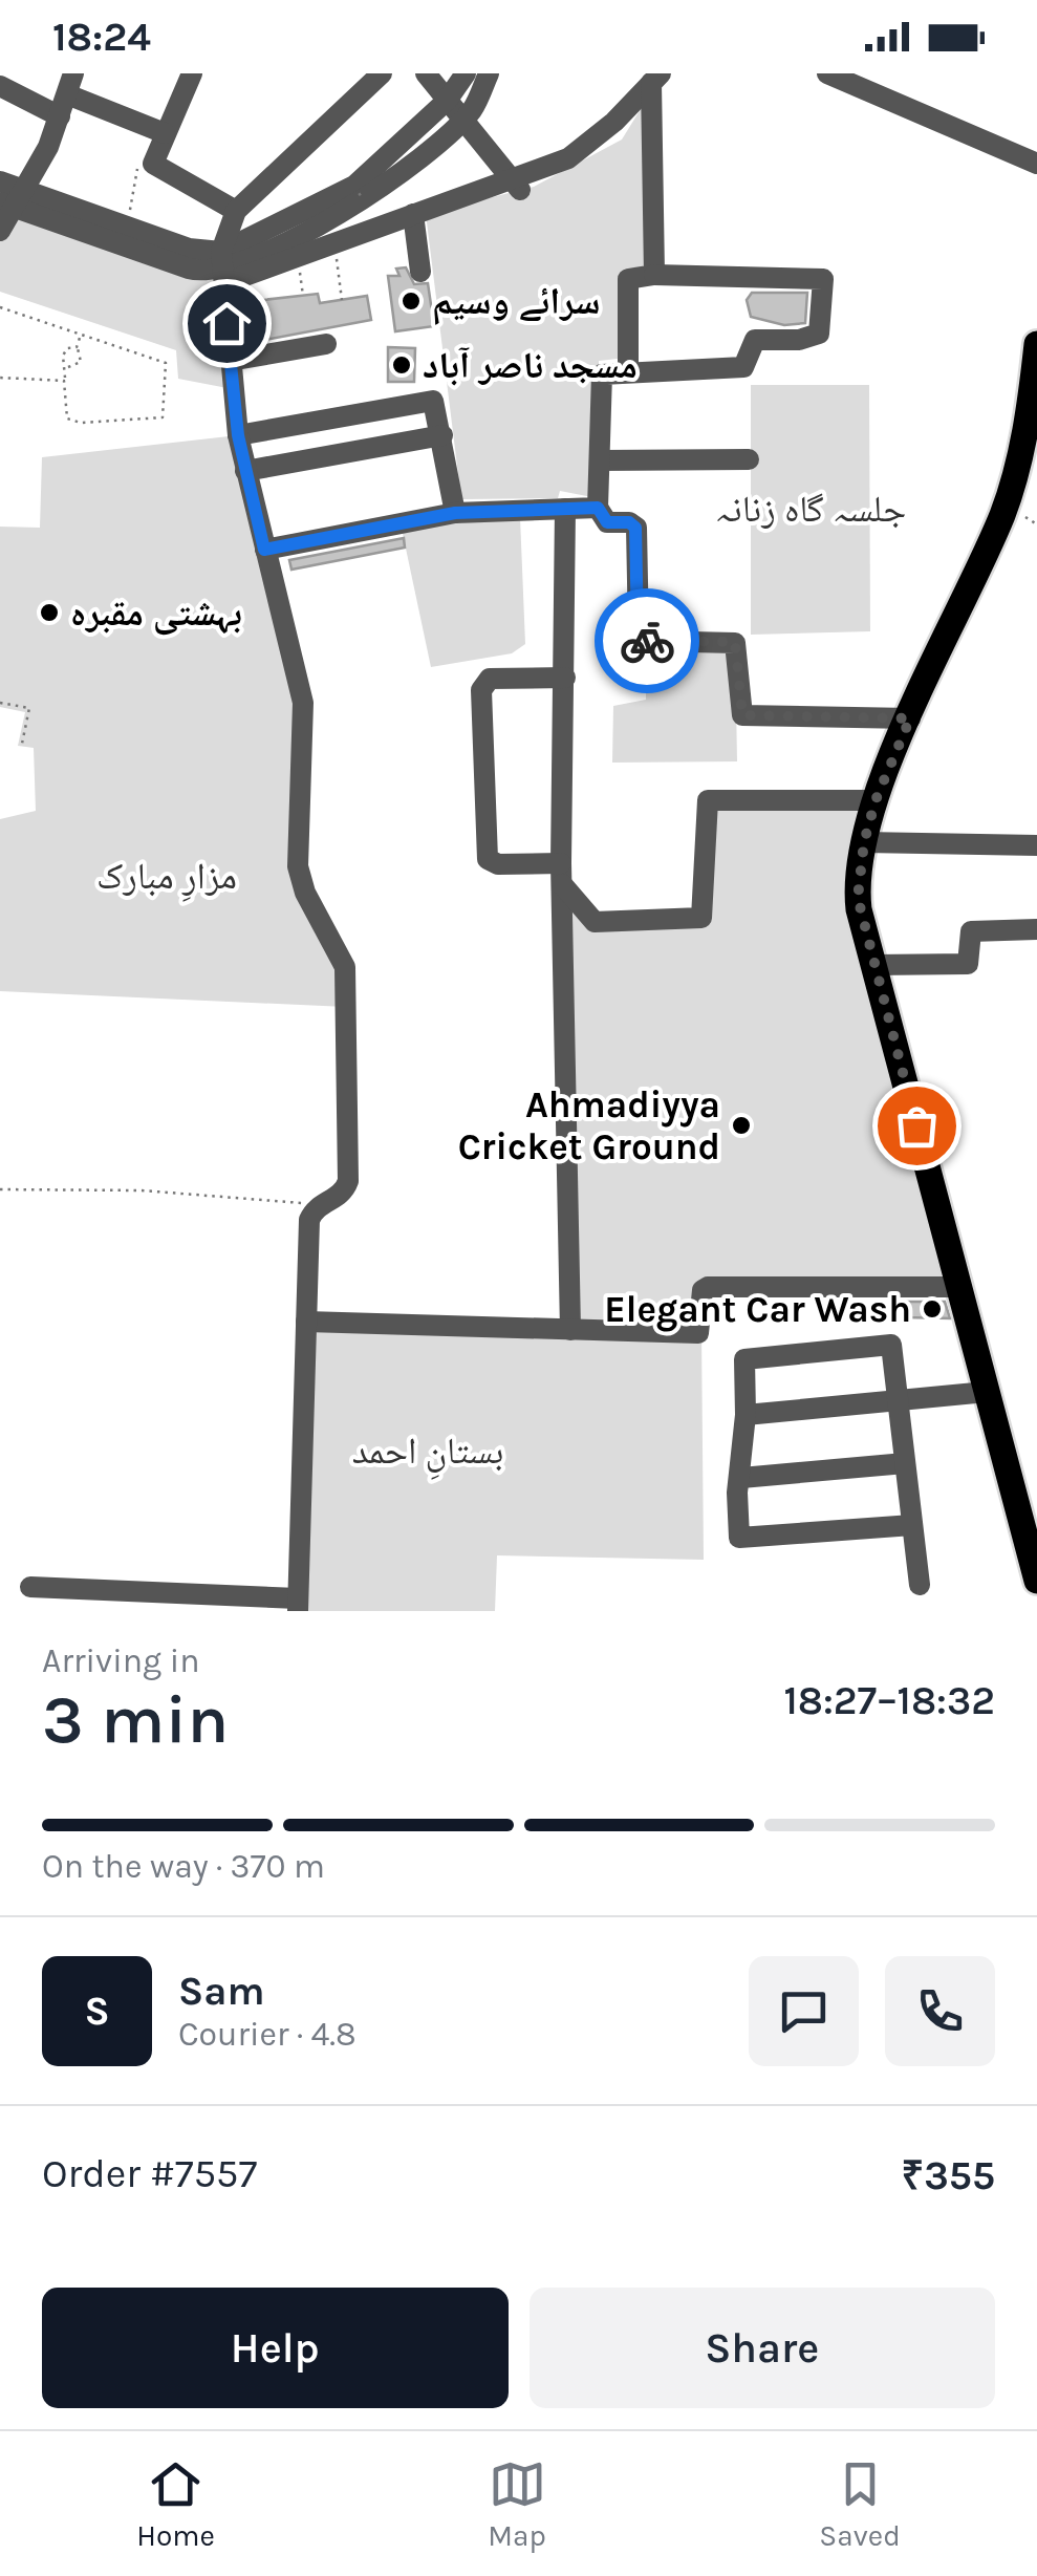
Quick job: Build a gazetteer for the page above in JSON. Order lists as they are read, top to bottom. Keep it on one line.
{"parks":["جلسہ گاہ زنانہ","مزارِ مبارک","بستانِ احمد"],"places":["سرائے وسیم","مسجد ناصر آباد","بہشتی مقبرہ","Ahmadiyya Cricket Ground","Elegant Car Wash"],"page":{"status":"18:24","heading":["3 min","Arriving in","18:27–18:32"],"panel":["Sam","Courier · 4.8","Order #7557","₹355"],"bar":"On the way · 370 m","round":"S","buttons":["Help","Share"],"tabs":["Home","Map","Saved"]}}
